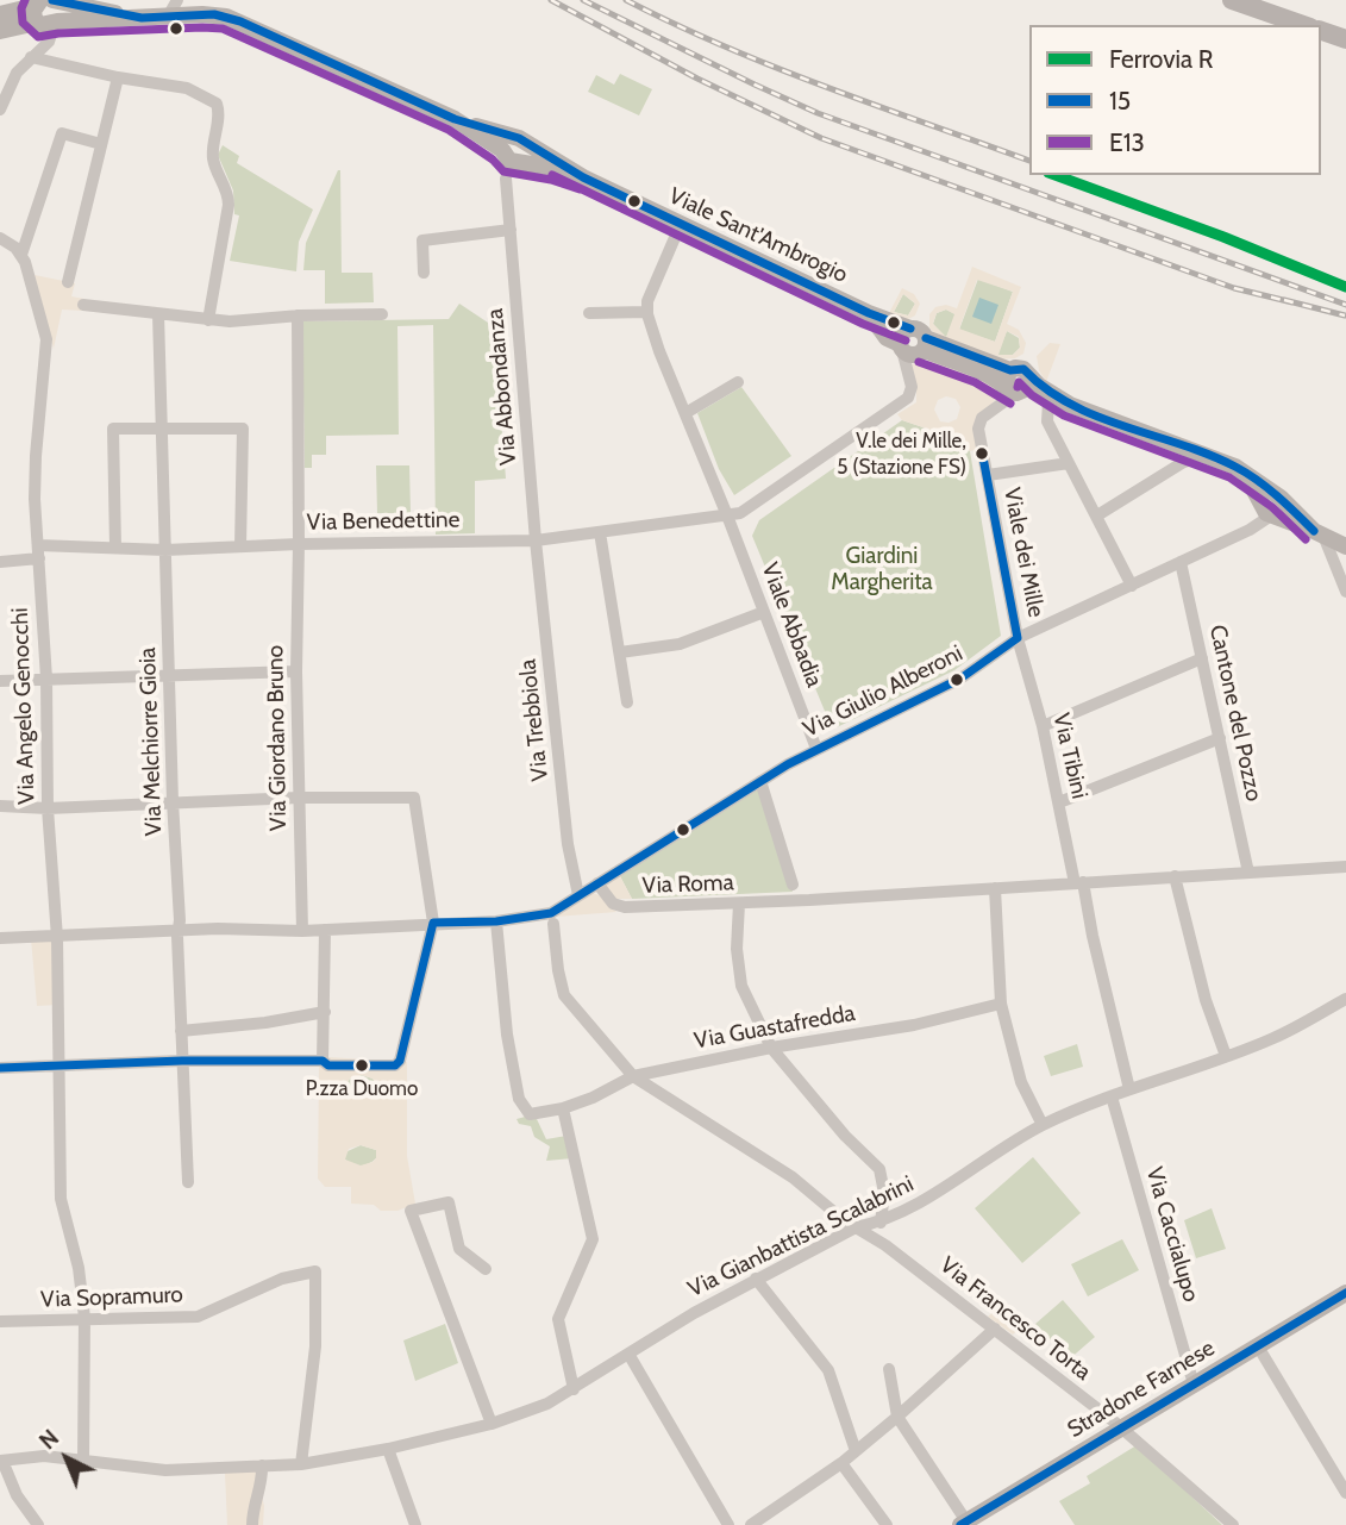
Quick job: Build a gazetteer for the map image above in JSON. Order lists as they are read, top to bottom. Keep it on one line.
{"streets":{"main road":["Viale Sant'Ambrogio","Stradone Farnese"],"street":["Via Abbondanza","Via Benedettine","Viale dei Mille","Viale Abbadia","Via Giulio Alberoni","Via Angelo Genocchi","Cantone del Pozzo","Via Trebbiola","Via Giordano Bruno","Via Melchiorre Gioia","Via Tibini","Via Roma","Via Guastafredda","Via Caccialupo","Via Gianbattista Scalabrini","Via Sopramuro","Via Francesco Torta"]},"crossings":[["Viale Sant'Ambrogio","Via Abbondanza"],["Viale Sant'Ambrogio","Via Benedettine"],["Viale Sant'Ambrogio","Viale dei Mille"],["Via Abbondanza","Via Benedettine"],["Via Abbondanza","Via Trebbiola"],["Via Benedettine","Viale Abbadia"],["Via Benedettine","Via Angelo Genocchi"],["Via Benedettine","Via Trebbiola"],["Via Benedettine","Via Giordano Bruno"],["Via Benedettine","Via Melchiorre Gioia"],["Viale dei Mille","Via Giulio Alberoni"],["Viale dei Mille","Via Tibini"],["Viale Abbadia","Via Giulio Alberoni"],["Via Giulio Alberoni","Cantone del Pozzo"],["Via Giulio Alberoni","Via Tibini"],["Via Giulio Alberoni","Via Roma"],["Via Angelo Genocchi","Via Gianbattista Scalabrini"],["Via Angelo Genocchi","Via Sopramuro"],["Cantone del Pozzo","Via Roma"],["Via Tibini","Via Roma"],["Via Tibini","Via Gianbattista Scalabrini"],["Via Guastafredda","Via Francesco Torta"],["Via Caccialupo","Via Gianbattista Scalabrini"],["Via Caccialupo","Stradone Farnese"],["Via Gianbattista Scalabrini","Via Sopramuro"],["Via Gianbattista Scalabrini","Via Francesco Torta"],["Via Francesco Torta","Stradone Farnese"]],"parks":["Giardini Margherita"],"places":["V.le dei Mille, 5 (Stazione FS)","P.zza Duomo"],"lines":["transit line 15","transit line E13","rail line R"],"legend":["Ferrovia R","15","E13"],"north":"top left"}
